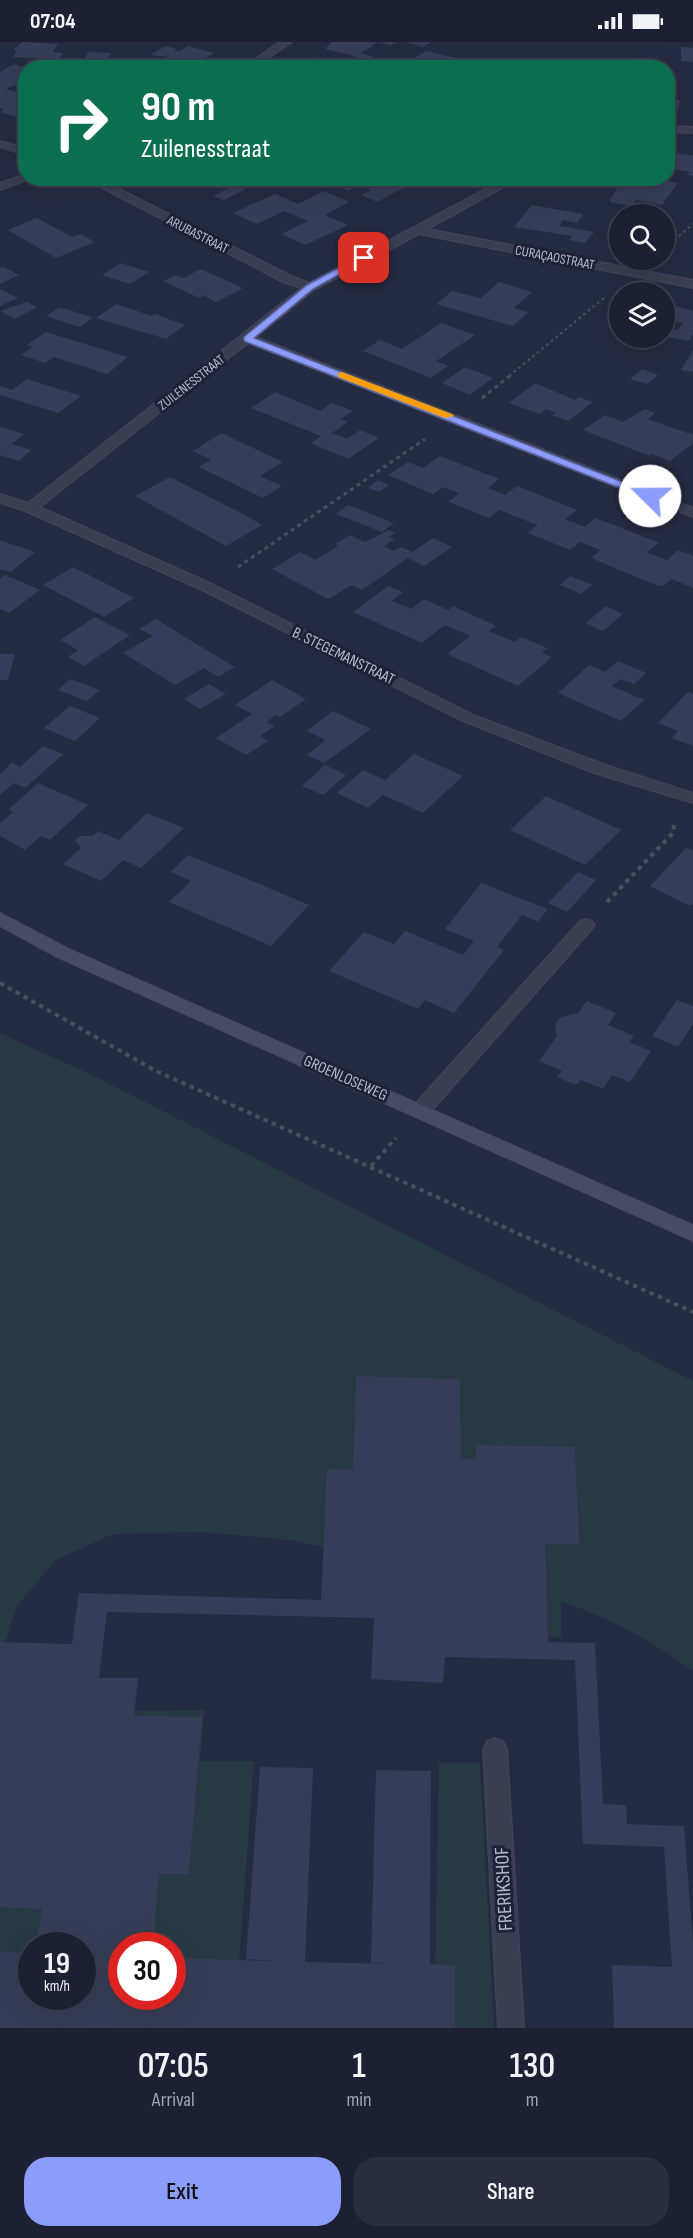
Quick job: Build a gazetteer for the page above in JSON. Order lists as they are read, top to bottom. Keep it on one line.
{"streets":{"main road":["GROENLOSEWEG"],"street":["ARUBASTRAAT","CURAÇAOSTRAAT","ZUILENESSTRAAT","B. STEGEMANSTRAAT","FRERIKSHOF"]},"crossings":[["ARUBASTRAAT","ZUILENESSTRAAT"],["CURAÇAOSTRAAT","ZUILENESSTRAAT"],["ZUILENESSTRAAT","B. STEGEMANSTRAAT"]],"page":{"status":"07:04","turn":["90 m","Zuilenesstraat"],"speed":"19 km/h","limit":"30","eta":["07:05","Arrival","1","min","130","m"],"buttons":["Exit","Share"]}}
